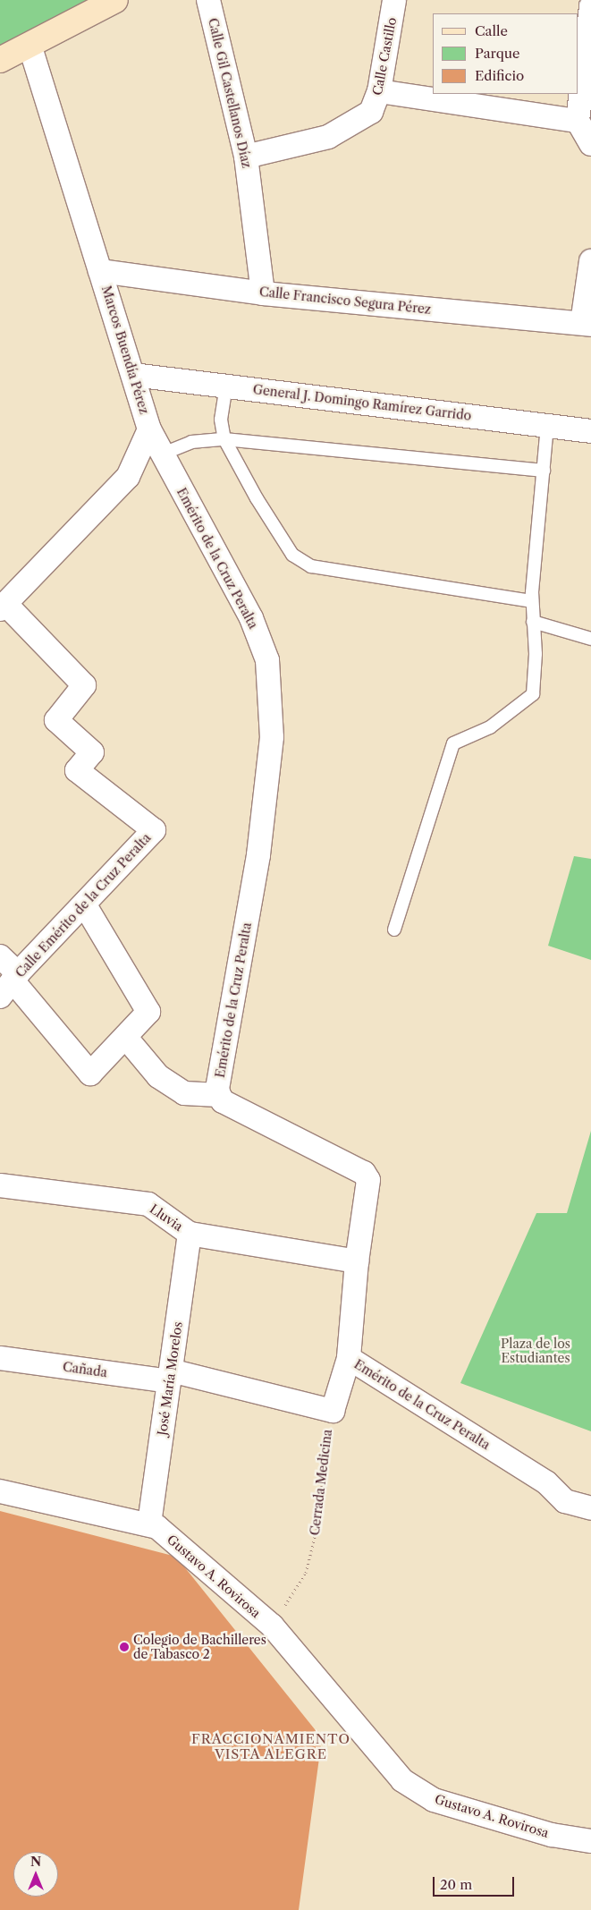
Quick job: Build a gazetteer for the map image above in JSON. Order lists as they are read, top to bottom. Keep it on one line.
{"streets":{"street":["Calle Castillo","Calle Gil Castellanos Díaz","Calle Francisco Segura Pérez","Marcos Buendía Pérez","General J. Domingo Ramírez Garrido","Emérito de la Cruz Peralta","Calle Emérito de la Cruz Peralta","Lluvia","Cañada","José María Morelos","Gustavo A. Rovirosa"],"path":["Cerrada Medicina"]},"crossings":[["Calle Castillo","Calle Gil Castellanos Díaz"],["Calle Gil Castellanos Díaz","Calle Francisco Segura Pérez"],["Calle Francisco Segura Pérez","Marcos Buendía Pérez"],["Marcos Buendía Pérez","General J. Domingo Ramírez Garrido"],["Marcos Buendía Pérez","Emérito de la Cruz Peralta"],["Marcos Buendía Pérez","Calle Emérito de la Cruz Peralta"],["Emérito de la Cruz Peralta","Lluvia"],["Lluvia","José María Morelos"],["Cañada","José María Morelos"],["Cañada","Cerrada Medicina"],["José María Morelos","Gustavo A. Rovirosa"],["Cerrada Medicina","Gustavo A. Rovirosa"]],"districts":["FRACCIONAMIENTO VISTA ALEGRE"],"parks":["Plaza de los Estudiantes"],"places":["Colegio de Bachilleres de Tabasco 2"],"legend":["Calle","Parque","Edificio"],"scale_bar":"20 m","north":"top"}
